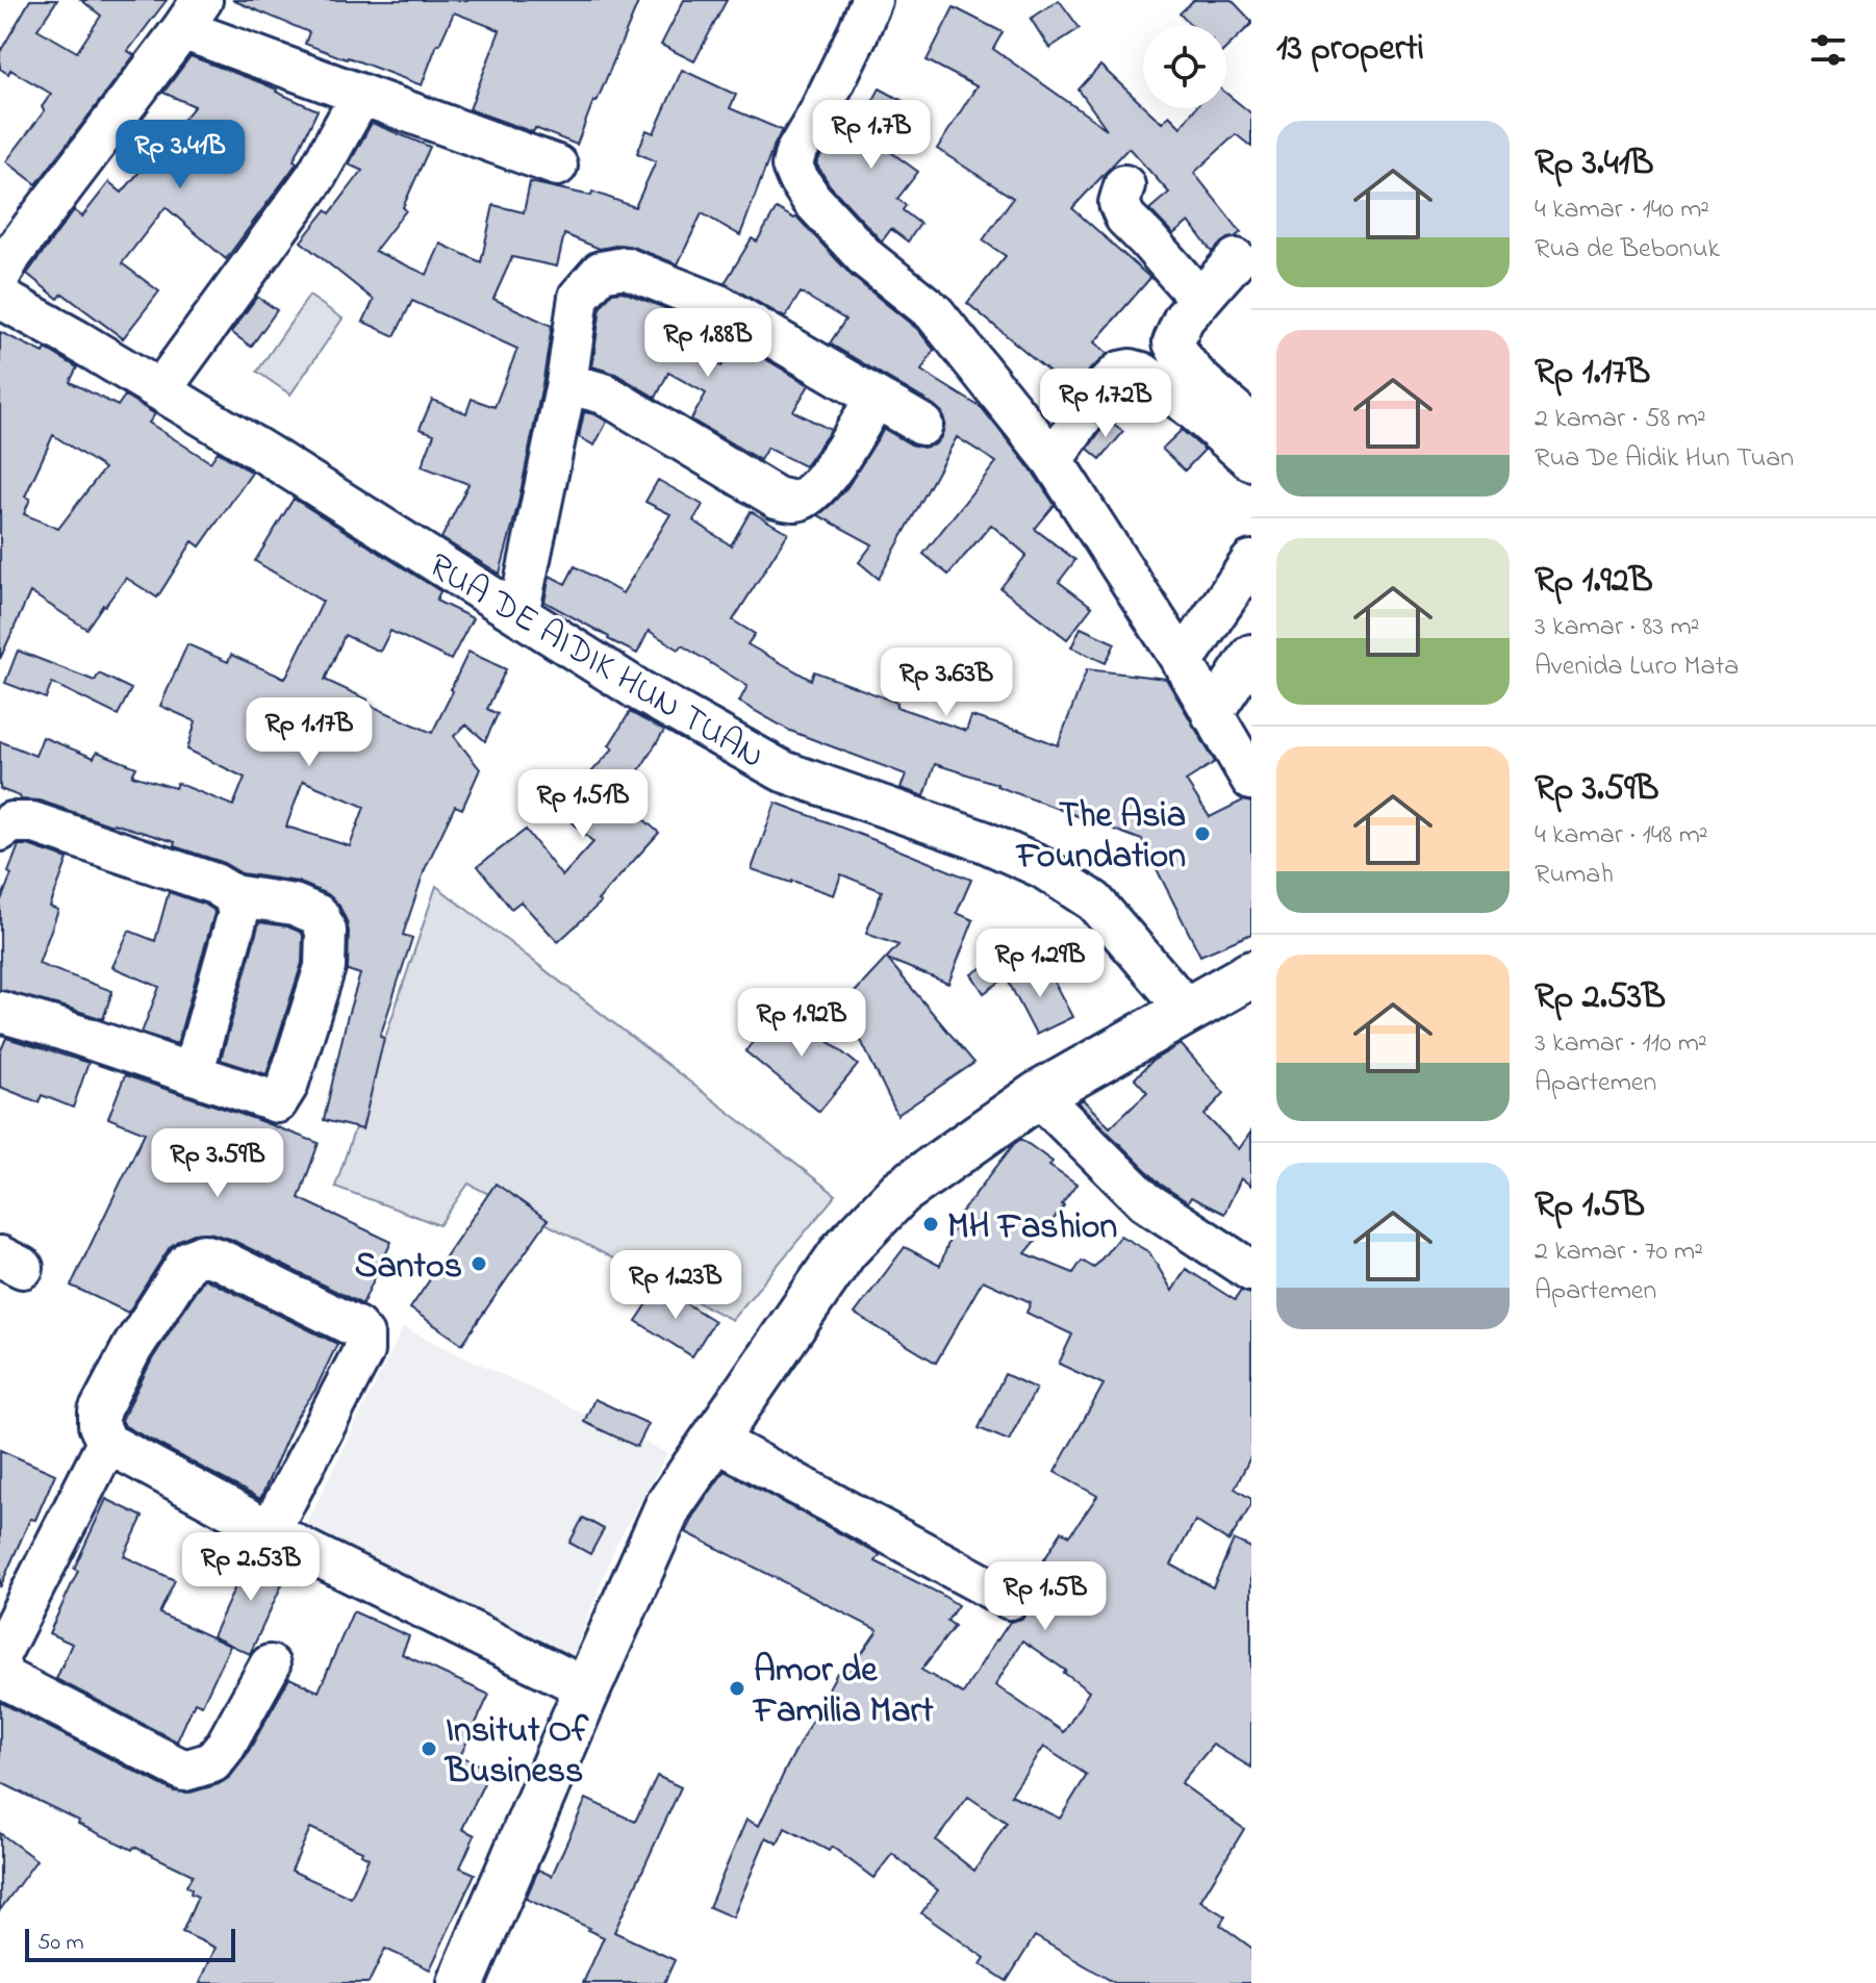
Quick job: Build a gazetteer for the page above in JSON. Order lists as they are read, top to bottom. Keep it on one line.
{"streets":{"street":["RUA DE AIDIK HUN TUAN"]},"places":["The Asia Foundation","MH Fashion","Santos","Amor de Familia Mart","Insitut Of Business"],"scale_bar":"50 m","page":{"heading":"13 properti","price":["Rp 1.7B","Rp 3.41B","Rp 1.88B","Rp 1.72B","Rp 3.63B","Rp 1.17B","Rp 1.51B","Rp 1.29B","Rp 1.92B","Rp 3.59B","Rp 1.23B","Rp 2.53B","Rp 1.5B"],"list":[{"name":"Rp 3.41B","note":"4 kamar · 140 m² · Rua de Bebonuk"},{"name":"Rp 1.17B","note":"2 kamar · 58 m² · Rua De Aidik Hun Tuan"},{"name":"Rp 1.92B","note":"3 kamar · 83 m² · Avenida Luro Mata"},{"name":"Rp 3.59B","note":"4 kamar · 148 m² · Rumah"},{"name":"Rp 2.53B","note":"3 kamar · 110 m² · Apartemen"},{"name":"Rp 1.5B","note":"2 kamar · 70 m² · Apartemen"}],"scale":"50 m"}}
